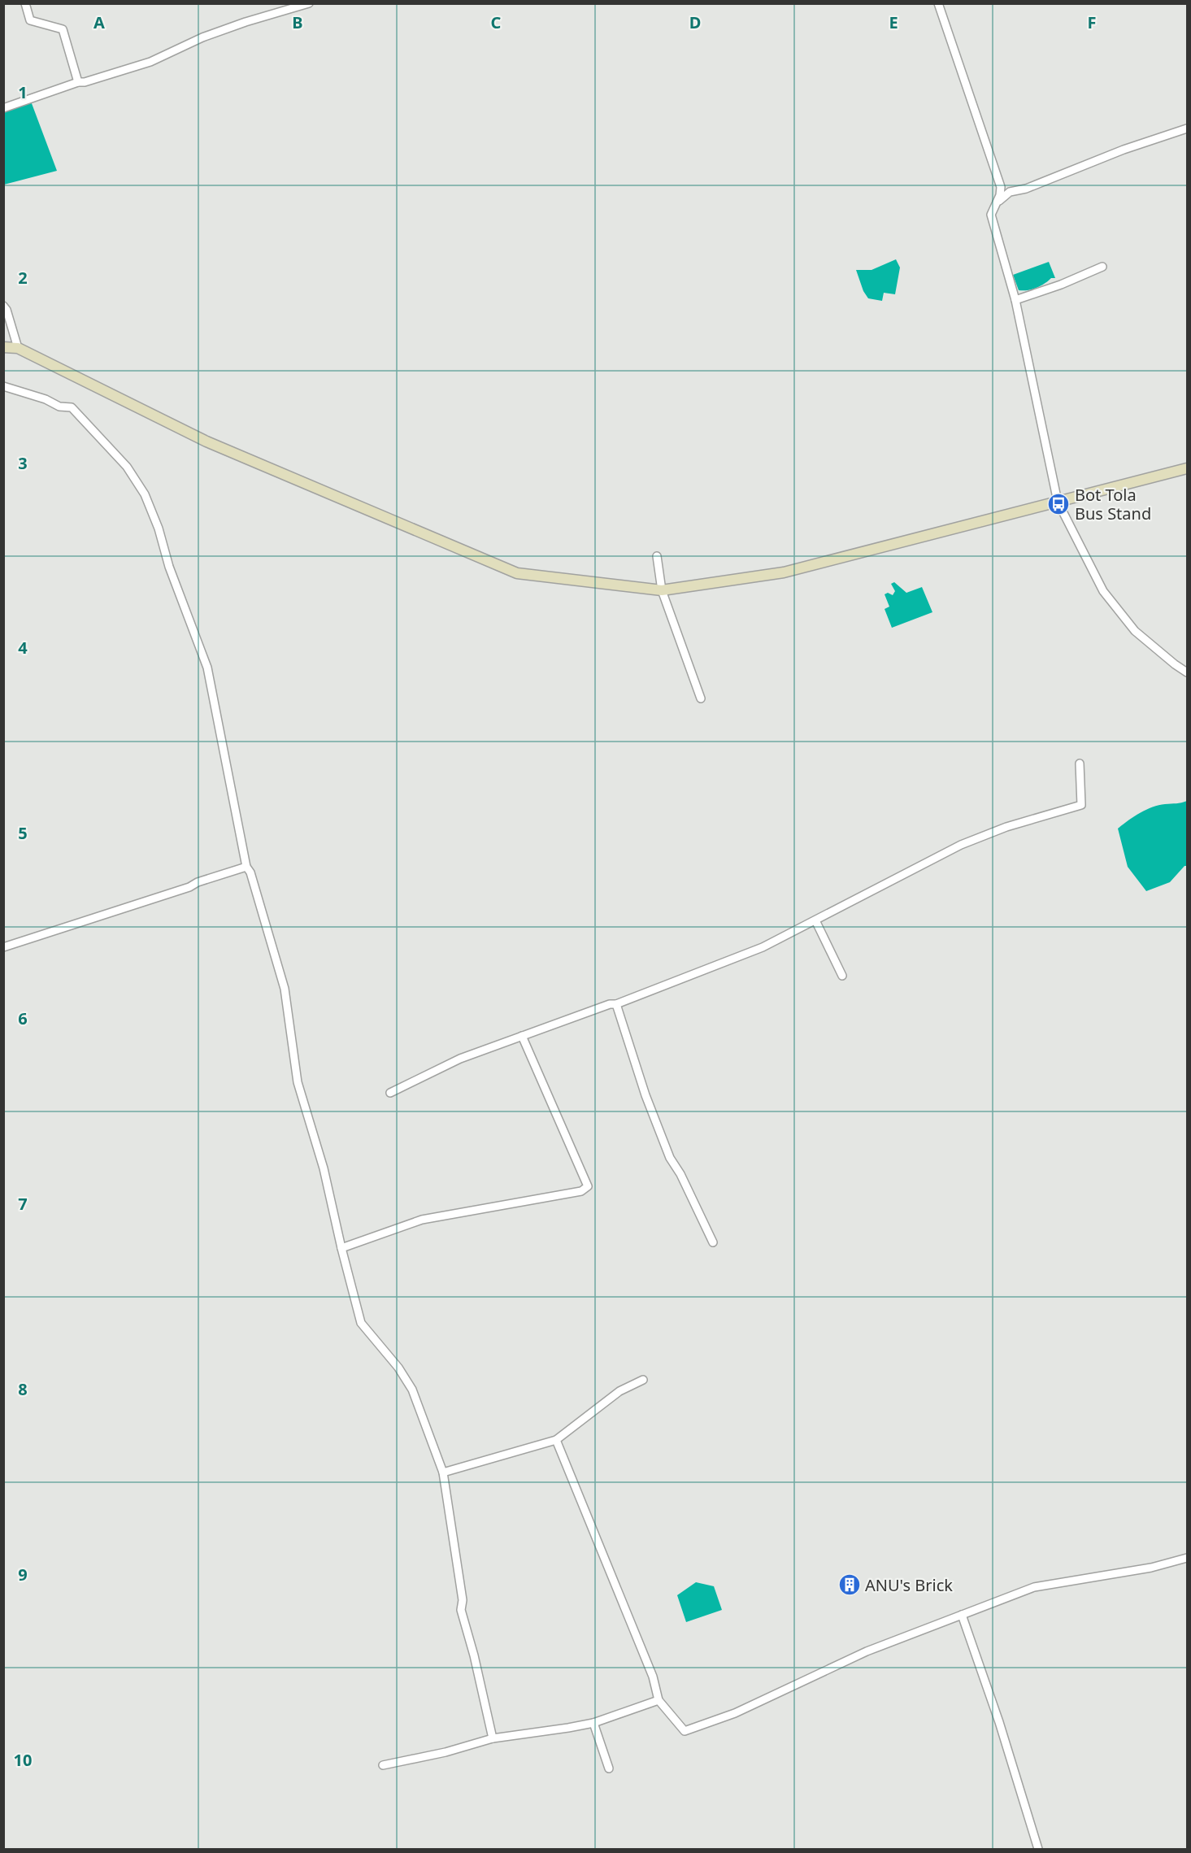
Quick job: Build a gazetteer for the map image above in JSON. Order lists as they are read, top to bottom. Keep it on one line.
{"places":{"bus stop":["Bot Tola Bus Stand"],"building":["ANU's Brick"]},"grid":{"columns":["A","B","C","D","E","F"],"rows":["1","2","3","4","5","6","7","8","9","10"]}}
